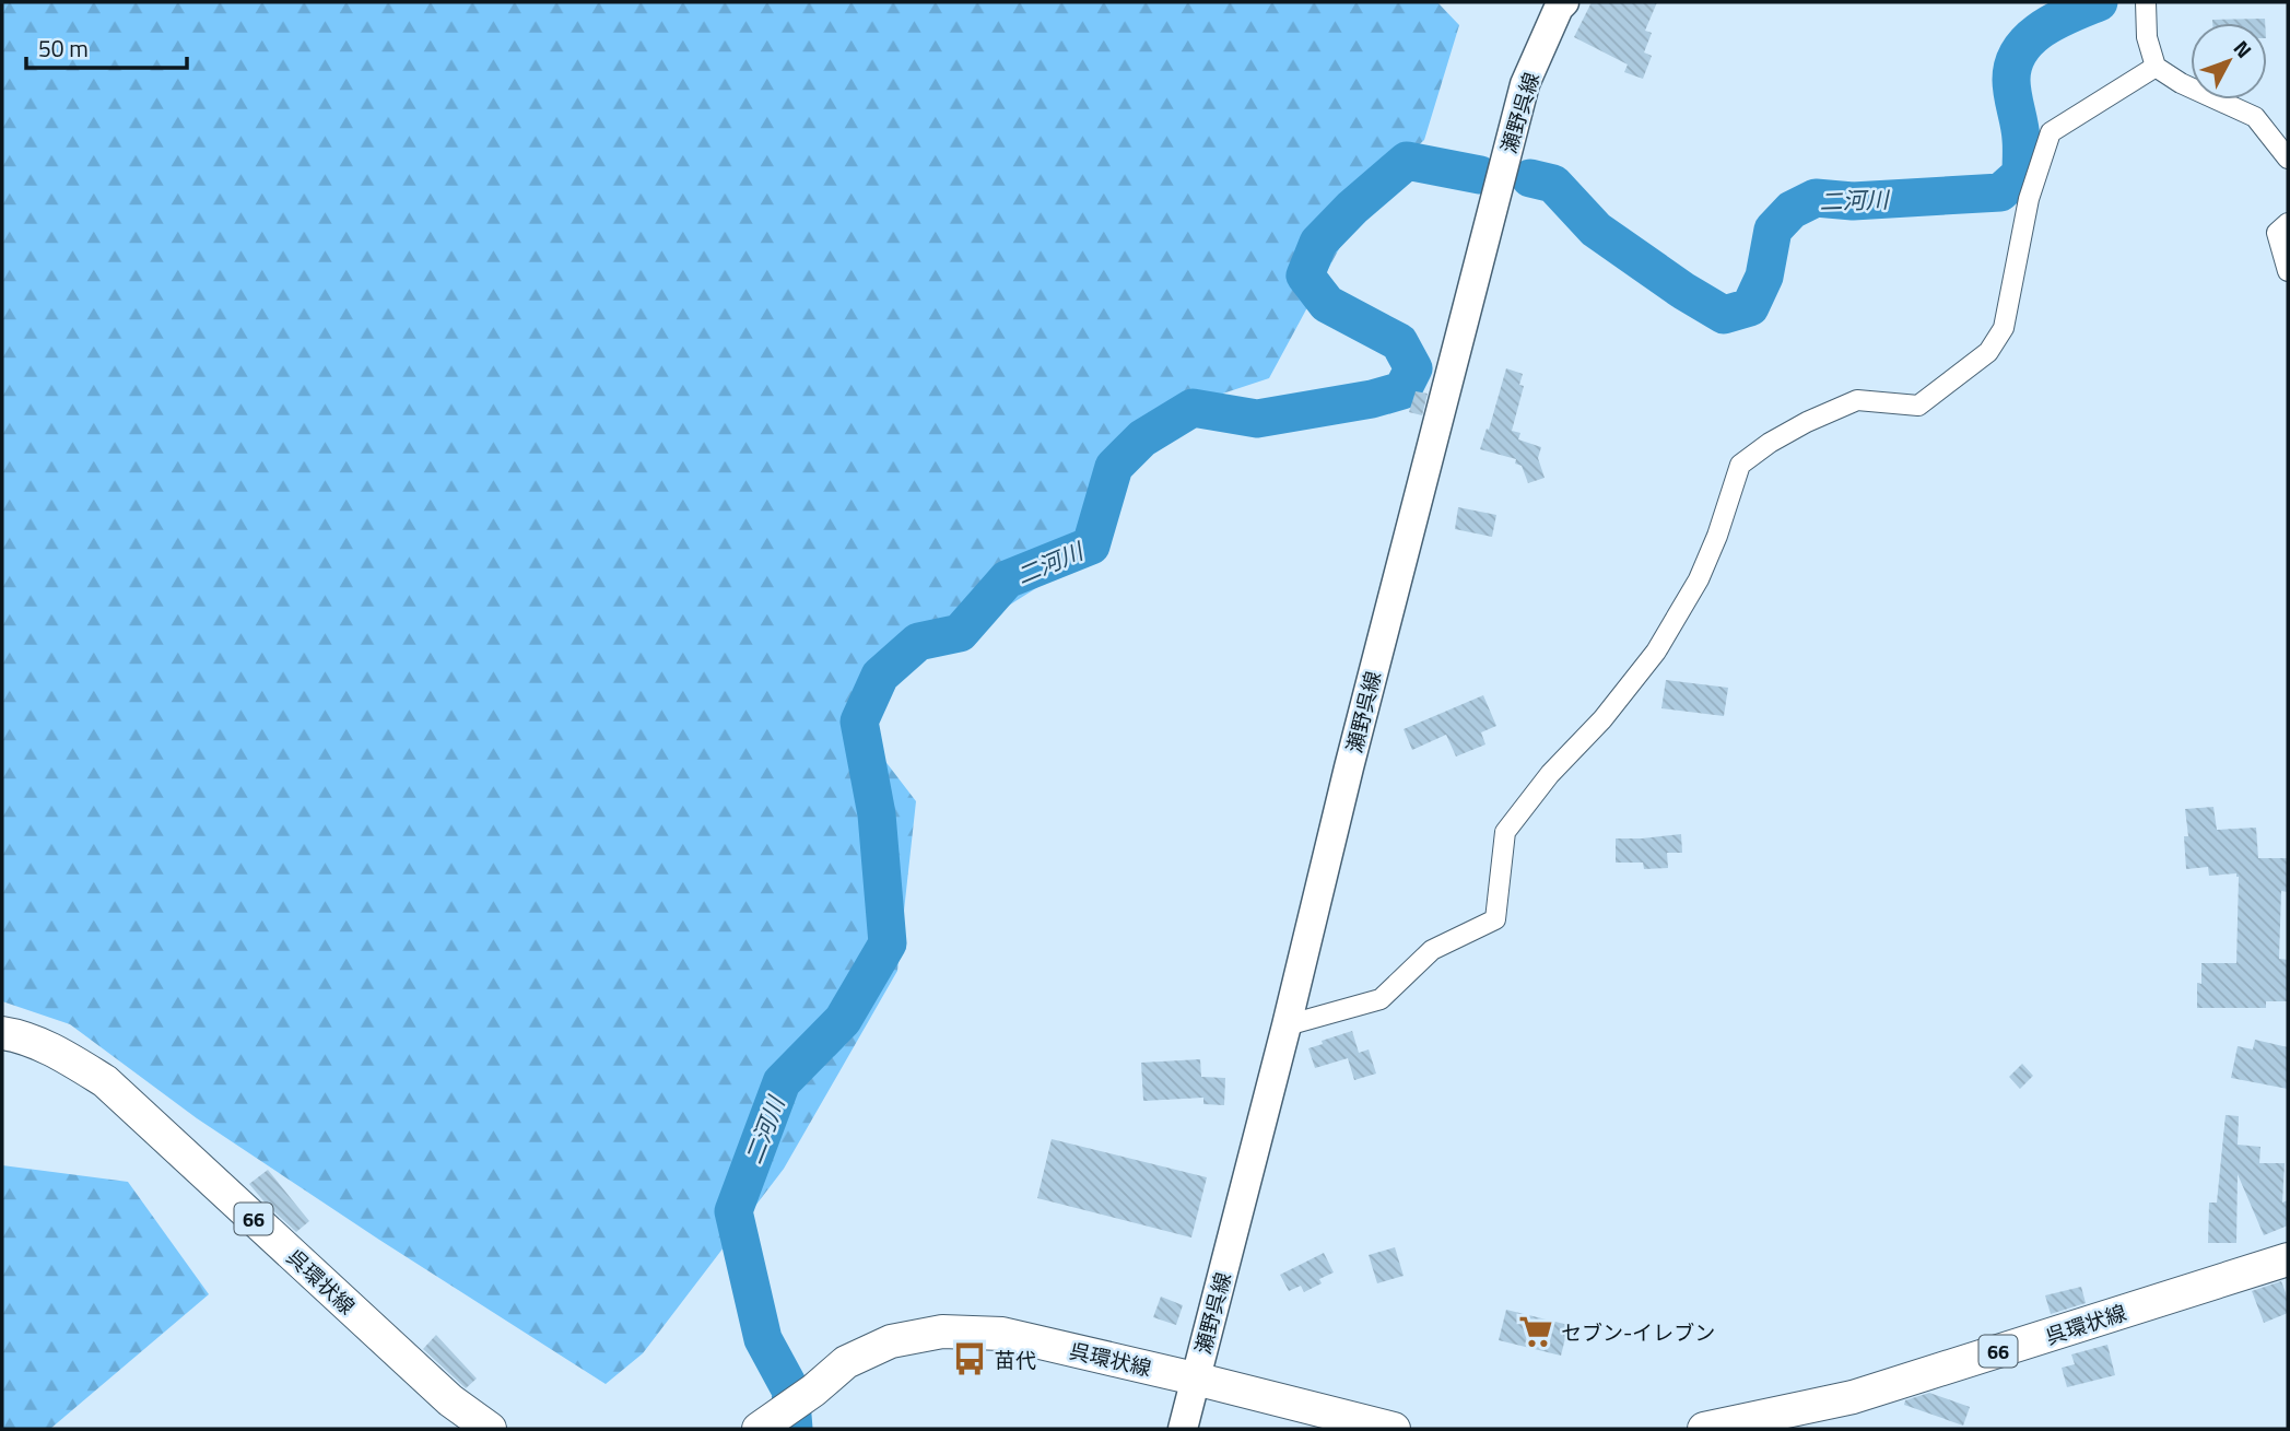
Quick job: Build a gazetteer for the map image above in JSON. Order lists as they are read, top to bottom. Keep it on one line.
{"streets":{"main road":["瀬野呉線","66","呉環状線"]},"crossings":[["瀬野呉線","呉環状線"]],"water":["二河川"],"places":{"supermarket":["セブン-イレブン"],"bus stop":["苗代"]},"scale_bar":"50 m","north":"top right"}
